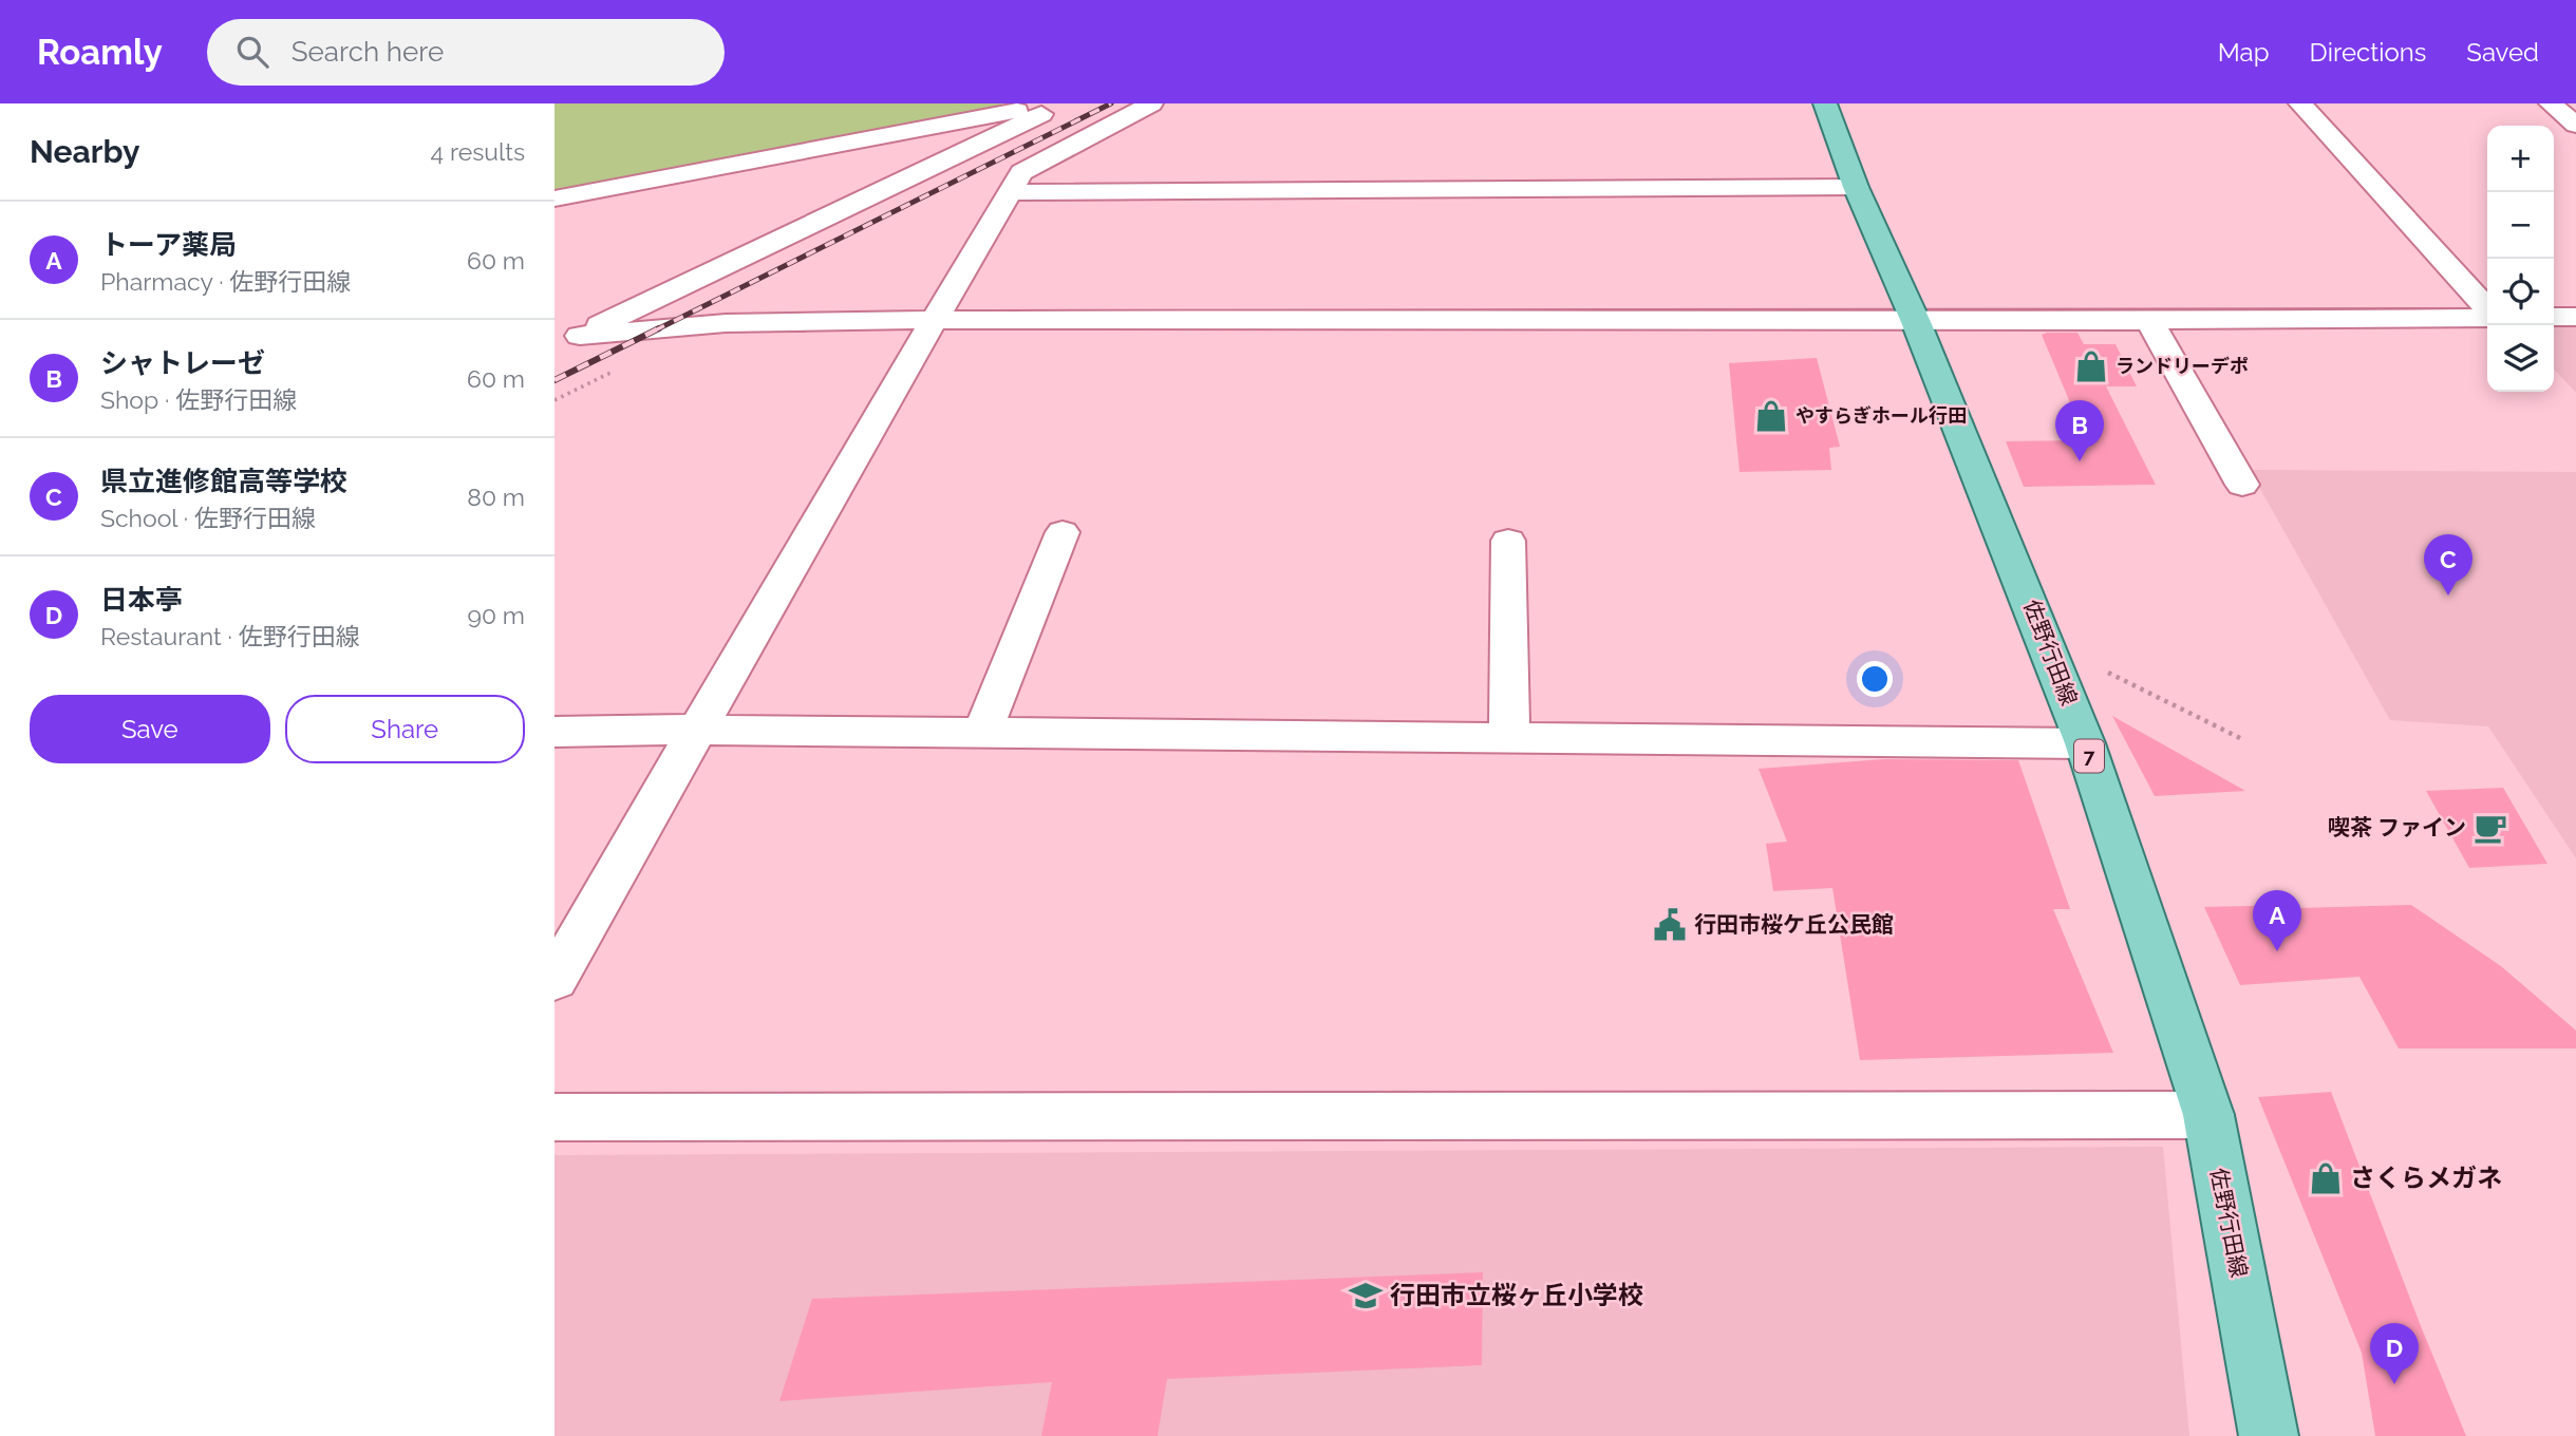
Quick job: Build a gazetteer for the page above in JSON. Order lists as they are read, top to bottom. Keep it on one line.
{"streets":{"main road":["佐野行田線","7"]},"places":{"shop":["ランドリーデポ","やすらぎホール行田","さくらメガネ"],"cafe":["喫茶 ファイン"],"public building":["行田市桜ケ丘公民館"],"school or university":["行田市立桜ヶ丘小学校"]},"page":{"header":"Roamly","search":"Search here","nav":["Map","Directions","Saved"],"heading":["Nearby","4 results"],"map_buttons":["+","−"],"list":[{"mark":"A","name":"トーア薬局","note":"Pharmacy · 佐野行田線","value":"60 m"},{"mark":"B","name":"シャトレーゼ","note":"Shop · 佐野行田線","value":"60 m"},{"mark":"C","name":"県立進修館高等学校","note":"School · 佐野行田線","value":"80 m"},{"mark":"D","name":"日本亭","note":"Restaurant · 佐野行田線","value":"90 m"}],"pins":["B","C","A","D"],"buttons":["Save","Share"]}}
